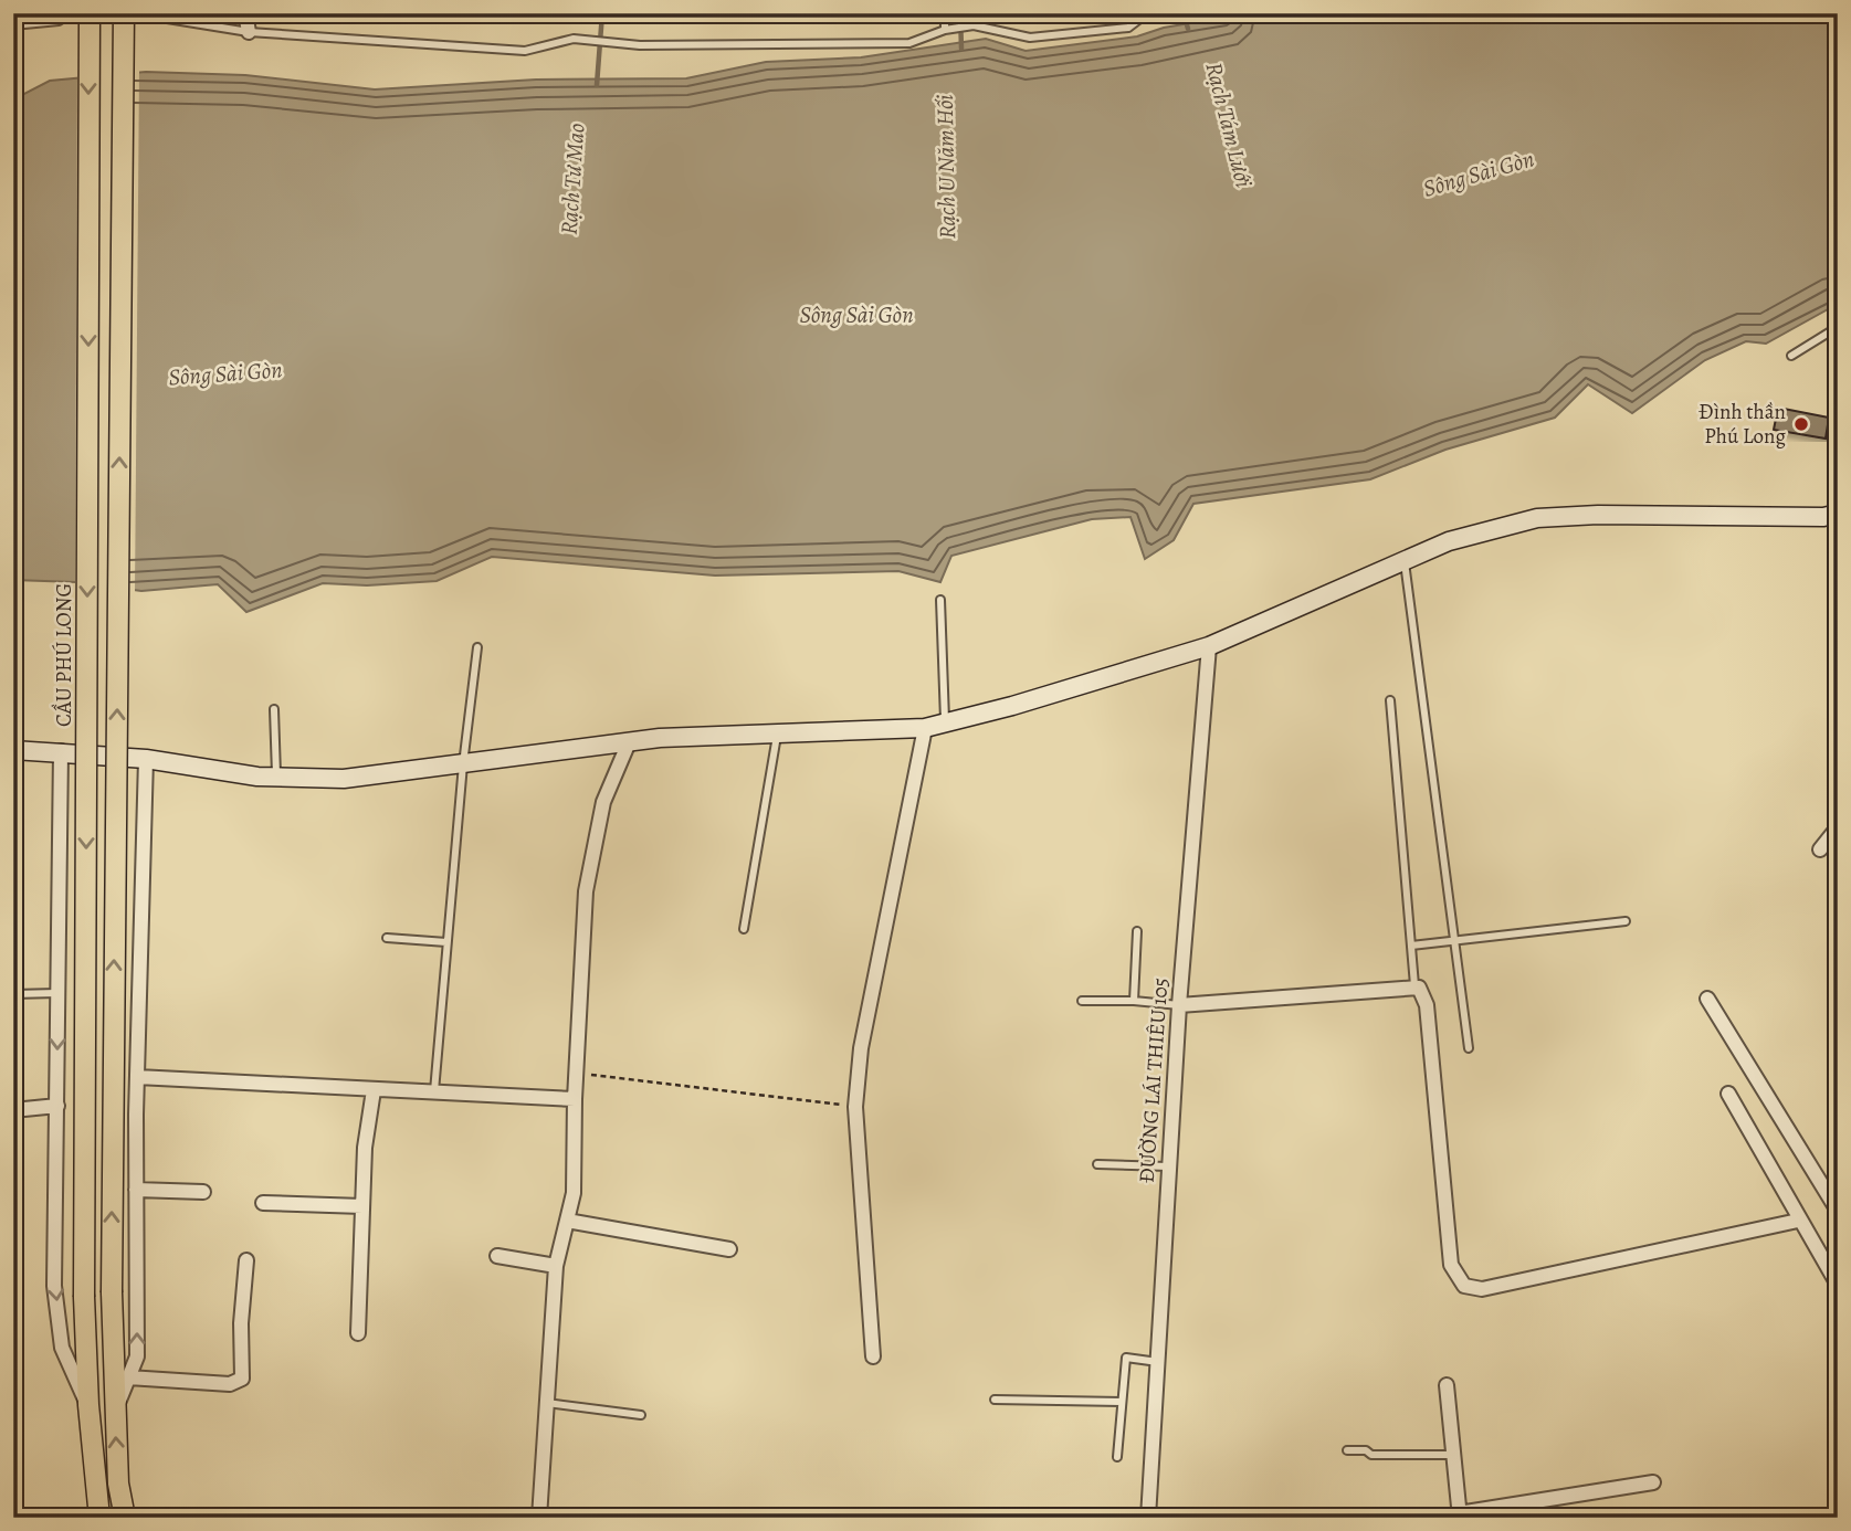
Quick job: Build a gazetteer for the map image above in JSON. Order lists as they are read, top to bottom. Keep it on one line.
{"streets":{"main road":["CẦU PHÚ LONG"],"street":["ĐƯỜNG LÁI THIÊU 105"]},"water":["Rạch Tám Lưới","Rạch U Năm Hối","Sông Sài Gòn","Rạch Tư Mao"],"places":["Đình thần Phú Long"]}
